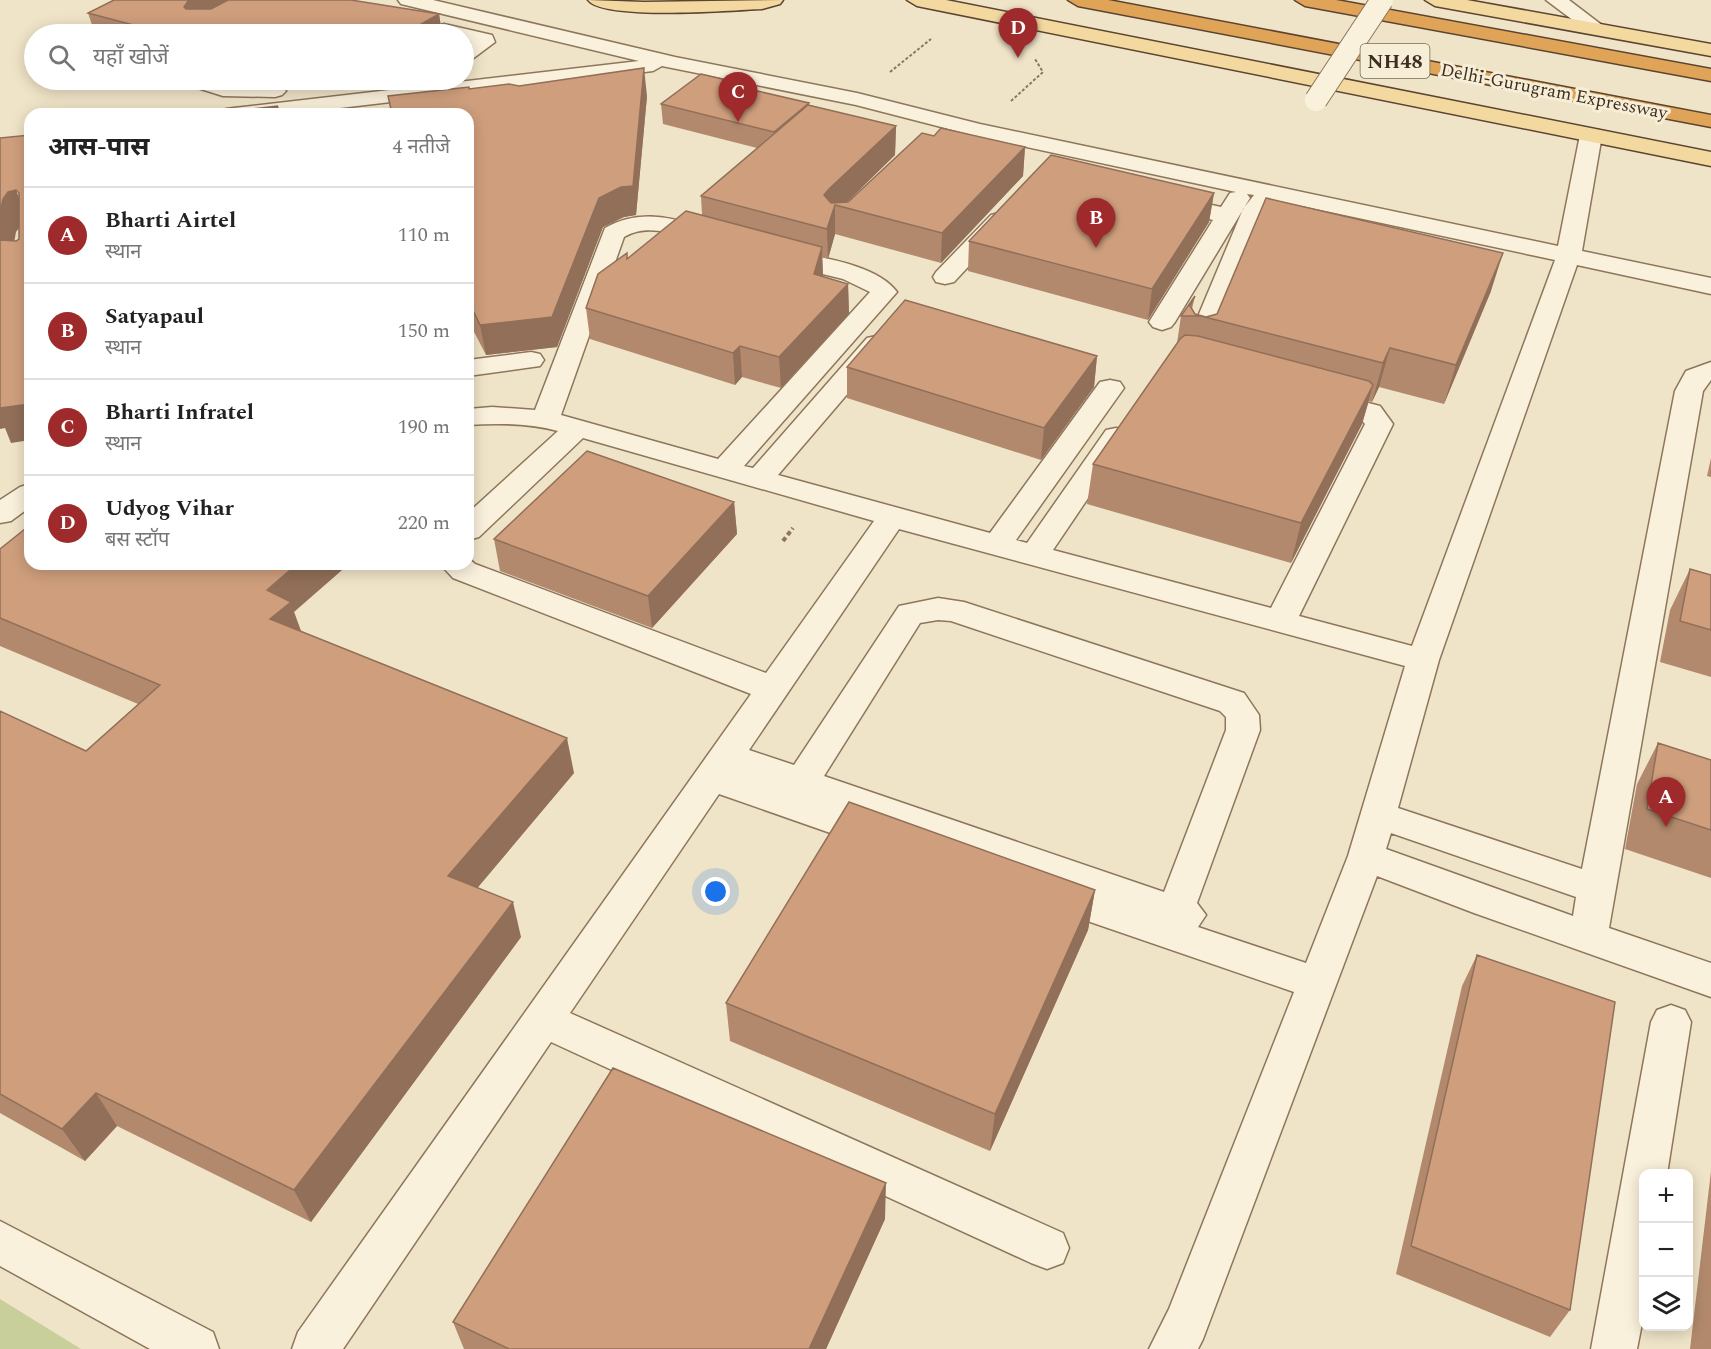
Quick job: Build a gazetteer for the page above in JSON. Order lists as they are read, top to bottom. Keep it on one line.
{"streets":{"highway":["NH48","Delhi-Gurugram Expressway"]},"page":{"pins":["D","C","B","A"],"search":"यहाँ खोजें","heading":["आस-पास","4 नतीजे"],"list":[{"mark":"A","name":"Bharti Airtel","note":"स्थान","value":"110 m"},{"mark":"B","name":"Satyapaul","note":"स्थान","value":"150 m"},{"mark":"C","name":"Bharti Infratel","note":"स्थान","value":"190 m"},{"mark":"D","name":"Udyog Vihar","note":"बस स्टॉप","value":"220 m"}],"map_buttons":["+","−"]}}
